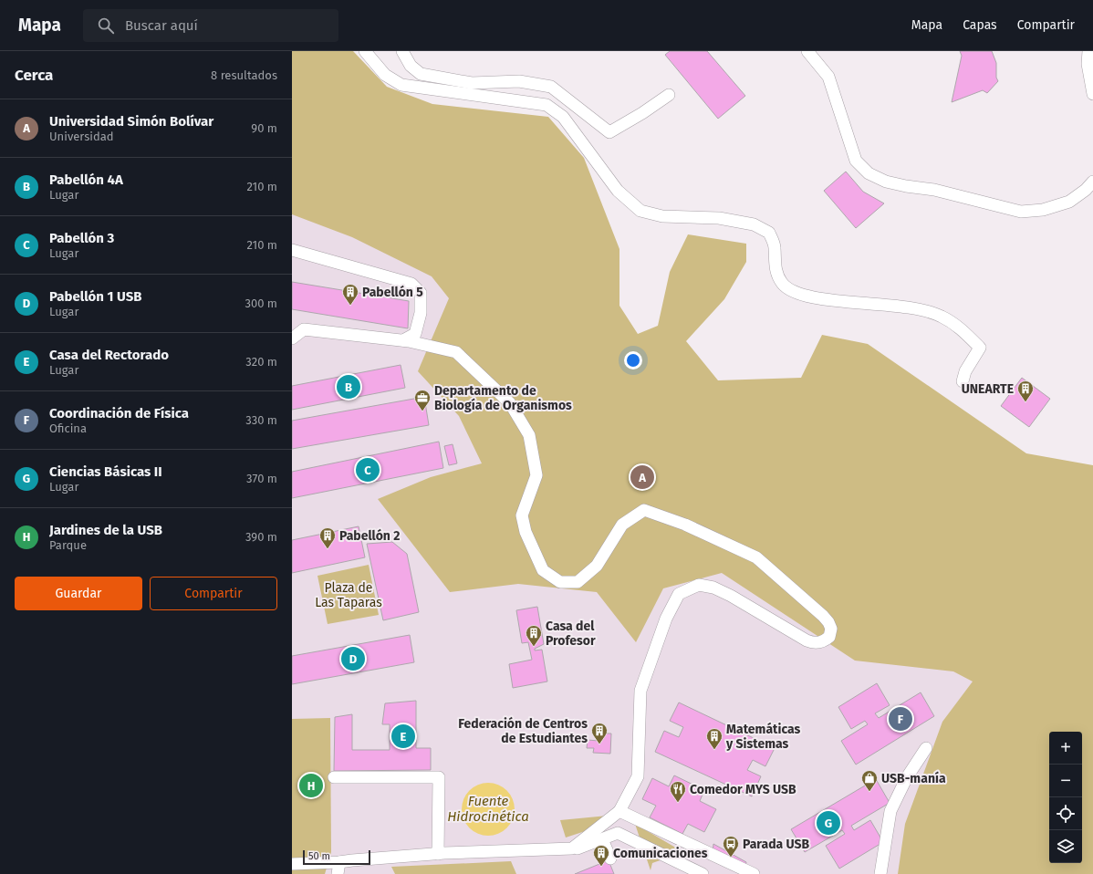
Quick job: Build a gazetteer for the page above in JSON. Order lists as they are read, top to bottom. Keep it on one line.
{"water":["Fuente Hidrocinética"],"parks":["Plaza de Las Taparas"],"places":{"building":["Pabellón 5","UNEARTE","Pabellón 2","Casa del Profesor","Federación de Centros de Estudiantes","Matemáticas y Sistemas","Comunicaciones"],"office":["Departamento de Biología de Organismos"],"shop":["USB-manía"],"restaurant":["Comedor MYS USB"],"bus stop":["Parada USB"]},"scale_bar":"50 m","page":{"header":"Mapa","search":"Buscar aquí","nav":["Mapa","Capas","Compartir"],"heading":["Cerca","8 resultados"],"list":[{"mark":"A","name":"Universidad Simón Bolívar","note":"Universidad","value":"90 m"},{"mark":"B","name":"Pabellón 4A","note":"Lugar","value":"210 m"},{"mark":"C","name":"Pabellón 3","note":"Lugar","value":"210 m"},{"mark":"D","name":"Pabellón 1 USB","note":"Lugar","value":"300 m"},{"mark":"E","name":"Casa del Rectorado","note":"Lugar","value":"320 m"},{"mark":"F","name":"Coordinación de Física","note":"Oficina","value":"330 m"},{"mark":"G","name":"Ciencias Básicas II","note":"Lugar","value":"370 m"},{"mark":"H","name":"Jardines de la USB","note":"Parque","value":"390 m"}],"pins":["B","C","A","D","F","E","H","G"],"buttons":["Guardar","Compartir"],"map_buttons":["+","−"],"scale":"50 m"}}
